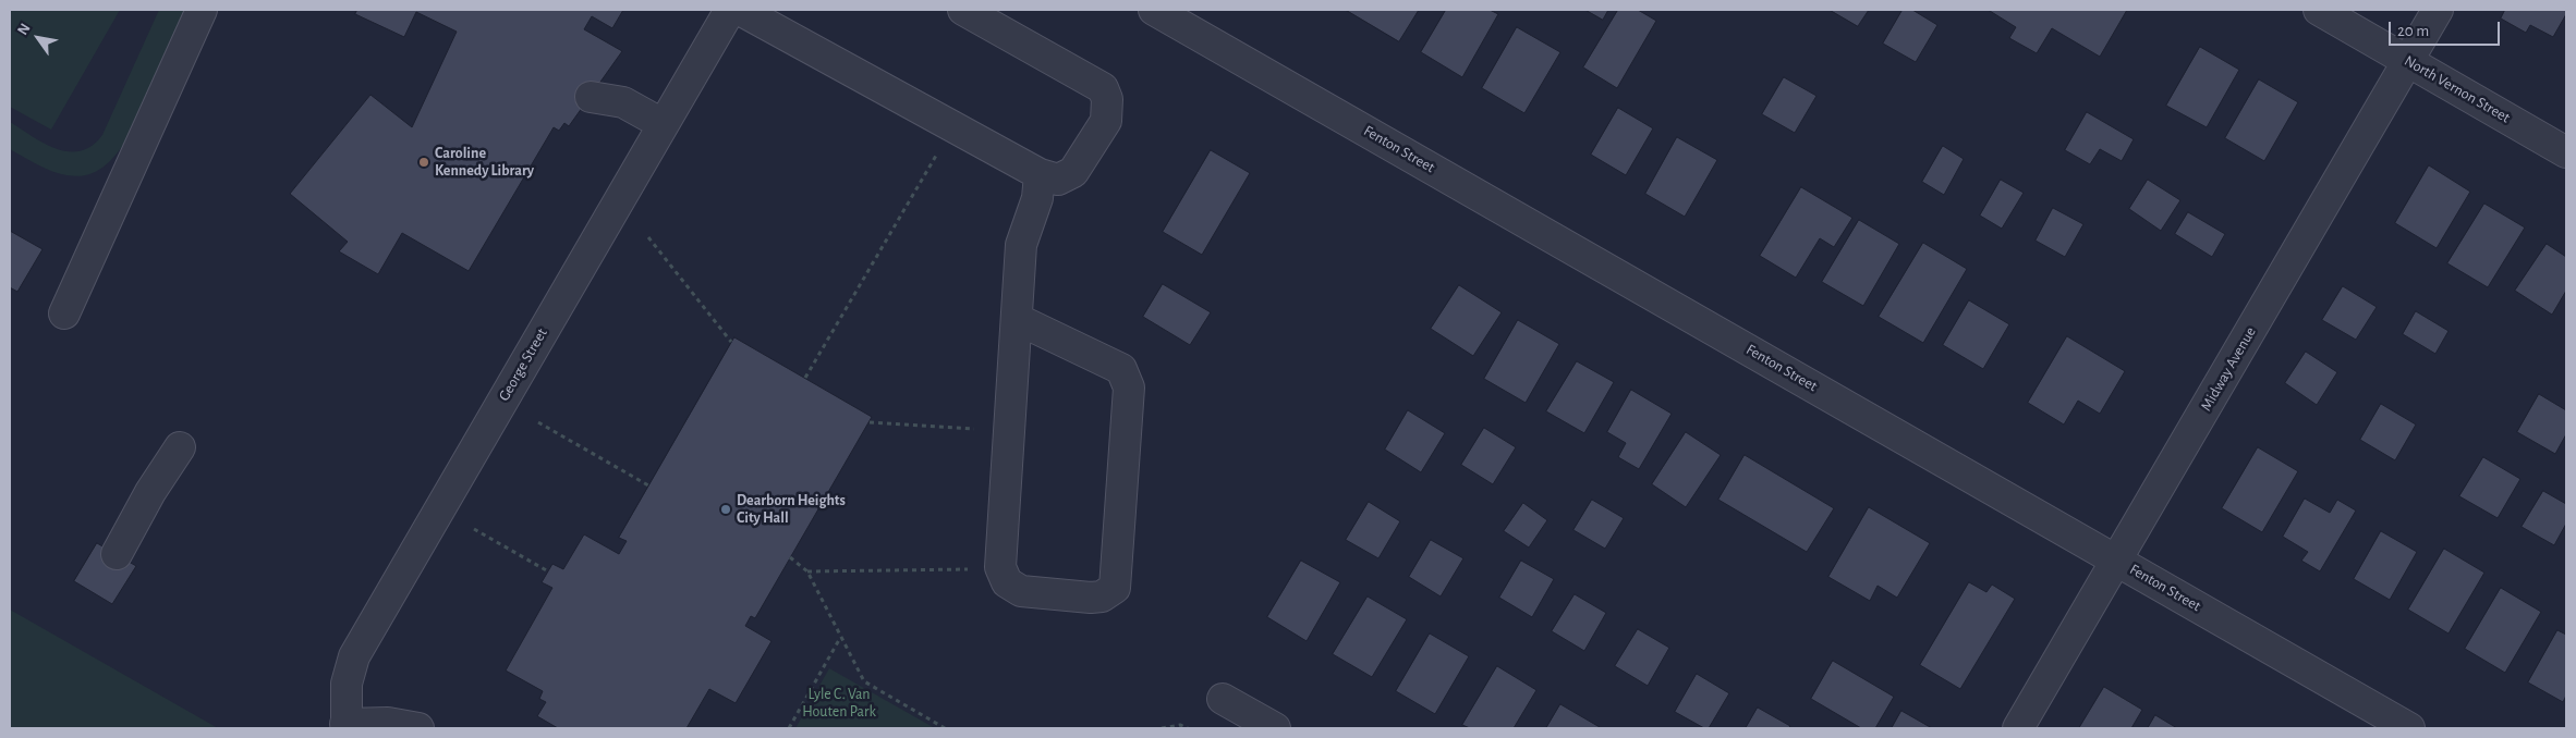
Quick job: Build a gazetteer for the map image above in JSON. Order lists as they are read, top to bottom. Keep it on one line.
{"streets":{"street":["North Vernon Street","Fenton Street","George Street","Midway Avenue"]},"crossings":[["North Vernon Street","Midway Avenue"],["Fenton Street","Midway Avenue"]],"parks":["Lyle C. Van Houten Park"],"places":["Caroline Kennedy Library","Dearborn Heights City Hall"],"scale_bar":"20 m","north":"top left"}
